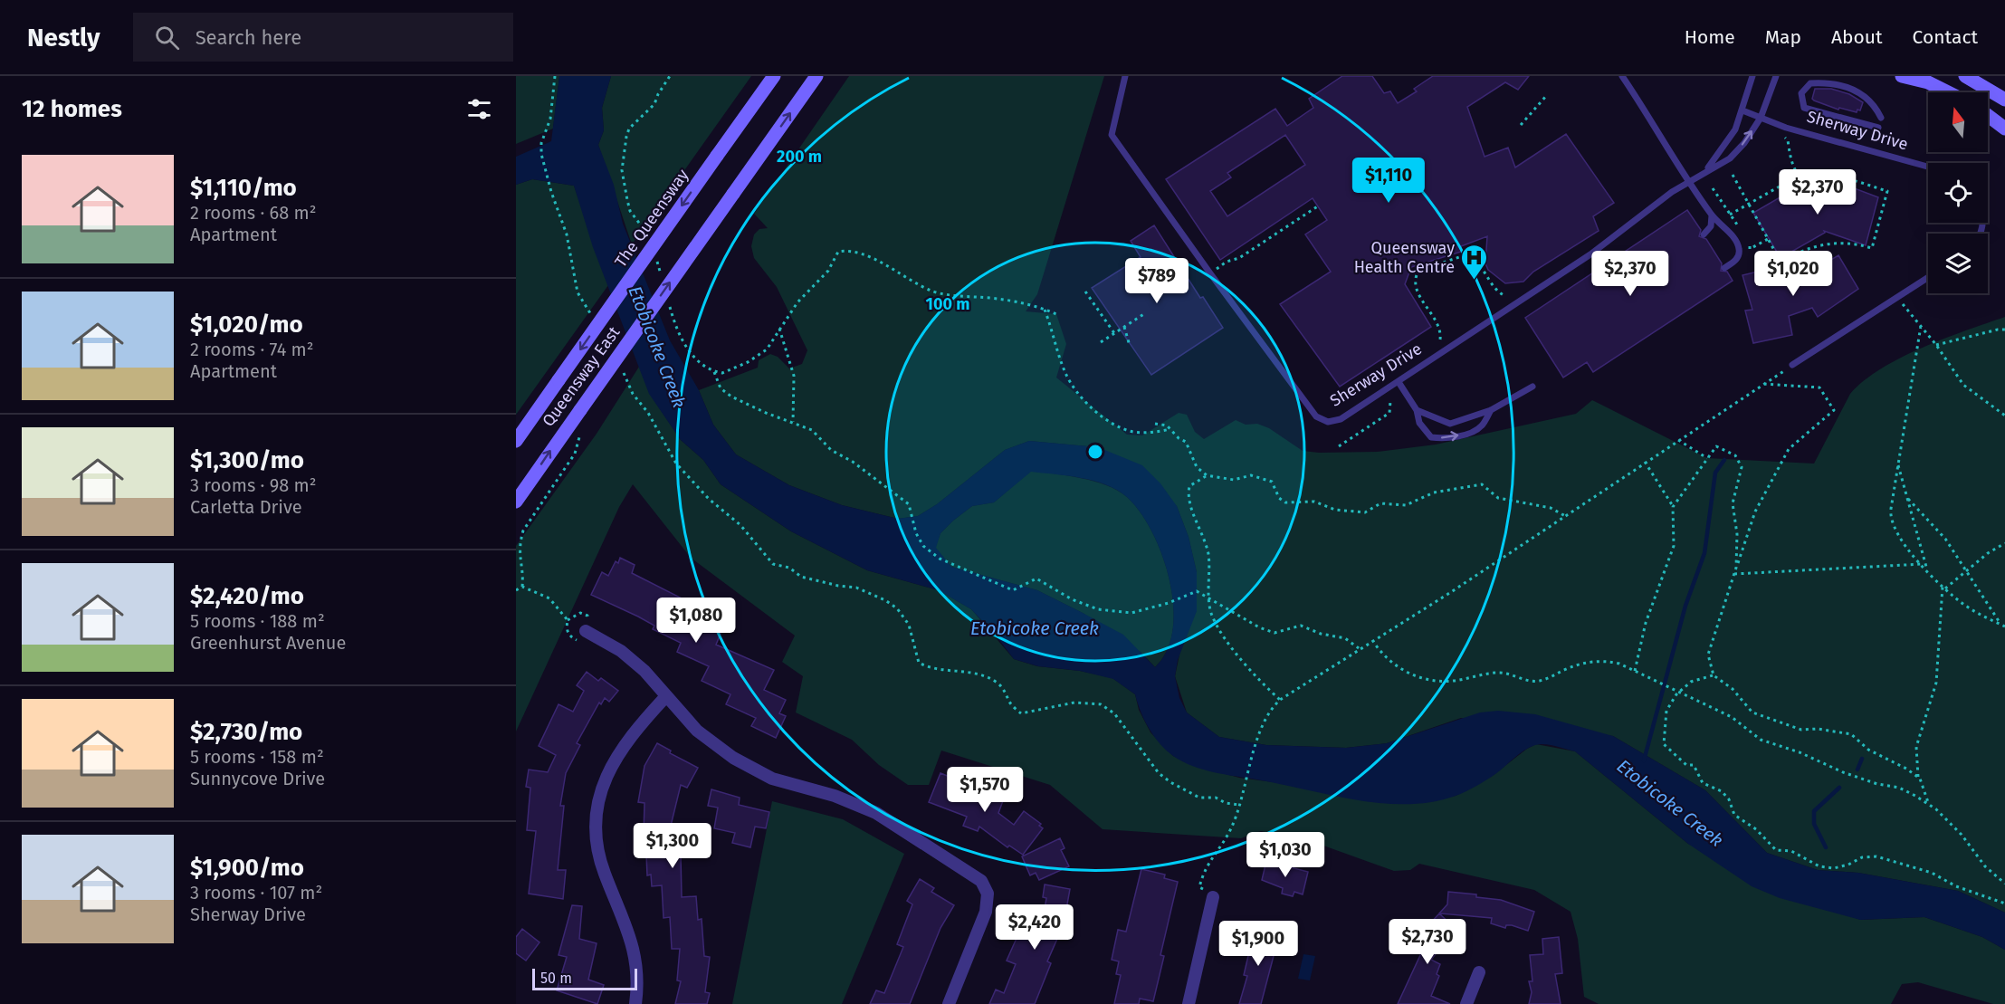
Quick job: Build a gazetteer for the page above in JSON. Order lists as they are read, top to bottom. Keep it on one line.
{"streets":{"main road":["The Queensway","Queensway East"],"lane":["Sherway Drive"]},"crossings":[["The Queensway","Queensway East"]],"one_way":["The Queensway","Queensway East"],"water":["Etobicoke Creek"],"places":{"hospital":["Queensway Health Centre"]},"scale_bar":"50 m","north":"top","page":{"header":"Nestly","search":"Search here","nav":["Home","Map","About","Contact"],"heading":"12 homes","list":[{"name":"$1,110/mo","note":"2 rooms · 68 m² · Apartment"},{"name":"$1,020/mo","note":"2 rooms · 74 m² · Apartment"},{"name":"$1,300/mo","note":"3 rooms · 98 m² · Carletta Drive"},{"name":"$2,420/mo","note":"5 rooms · 188 m² · Greenhurst Avenue"},{"name":"$2,730/mo","note":"5 rooms · 158 m² · Sunnycove Drive"},{"name":"$1,900/mo","note":"3 rooms · 107 m² · Sherway Drive"}],"price":["$1,110","$2,370","$2,370","$1,020","$789","$1,080","$1,570","$1,300","$1,030","$2,420","$2,730","$1,900"],"scale":"50 m"},"rings":["200 m","100 m"]}
